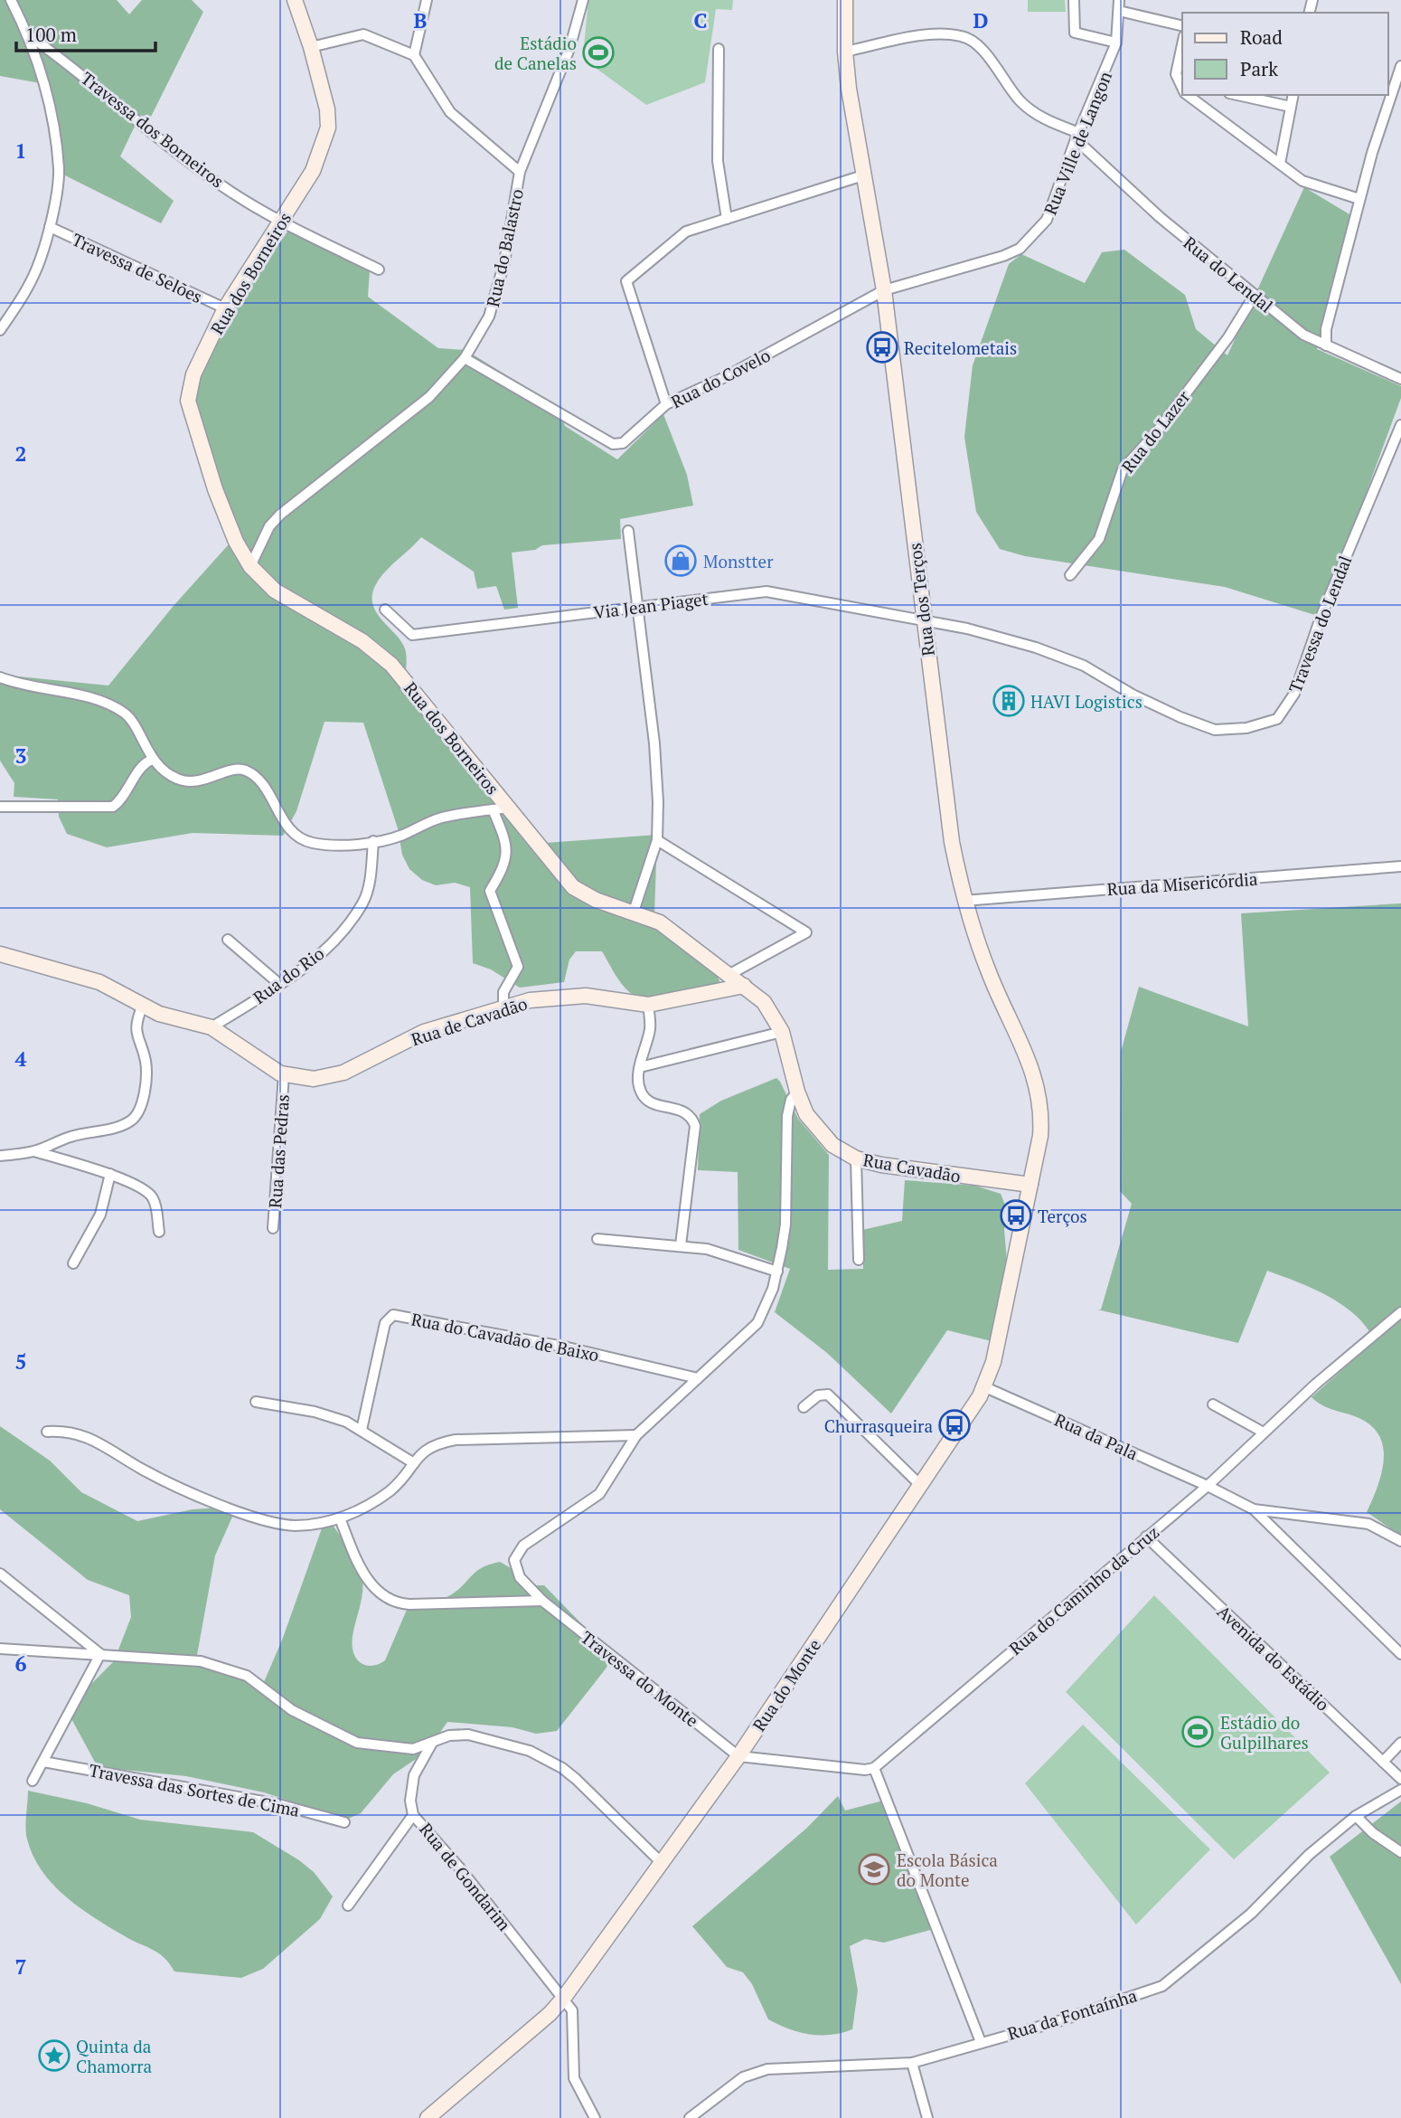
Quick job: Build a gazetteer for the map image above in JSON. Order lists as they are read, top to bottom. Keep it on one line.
{"streets":{"street":["Travessa dos Borneiros","Rua Ville de Langon","Rua do Balastro","Travessa de Selões","Rua dos Borneiros","Rua do Lendal","Rua do Covelo","Rua do Lazer","Rua dos Terços","Via Jean Piaget","Travessa do Lendal","Rua da Misericórdia","Rua do Rio","Rua de Cavadão","Rua das Pedras","Rua Cavadão","Rua do Cavadão de Baixo","Rua da Pala","Rua do Caminho da Cruz","Avenida do Estádio","Travessa do Monte","Rua do Monte","Travessa das Sortes de Cima","Rua de Gondarim","Rua da Fontaínha"]},"crossings":[["Travessa dos Borneiros","Rua dos Borneiros"],["Rua Ville de Langon","Rua do Lendal"],["Rua Ville de Langon","Rua do Covelo"],["Rua Ville de Langon","Rua dos Terços"],["Rua do Balastro","Rua dos Borneiros"],["Rua do Balastro","Rua do Covelo"],["Travessa de Selões","Rua dos Borneiros"],["Rua dos Borneiros","Rua Cavadão"],["Rua do Lendal","Rua do Lazer"],["Rua do Lendal","Rua dos Terços"],["Rua do Covelo","Rua dos Terços"],["Rua dos Terços","Via Jean Piaget"],["Rua dos Terços","Travessa do Lendal"],["Rua dos Terços","Rua da Misericórdia"],["Rua dos Terços","Rua Cavadão"],["Rua dos Terços","Rua do Monte"],["Via Jean Piaget","Travessa do Lendal"],["Rua do Rio","Rua de Cavadão"],["Rua de Cavadão","Rua das Pedras"],["Rua de Cavadão","Rua Cavadão"],["Rua Cavadão","Rua do Monte"],["Rua da Pala","Rua do Caminho da Cruz"],["Rua da Pala","Rua do Monte"],["Rua do Caminho da Cruz","Avenida do Estádio"],["Travessa do Monte","Rua do Monte"],["Rua do Monte","Rua de Gondarim"]],"places":{"sports":["Estádio de Canelas","Estádio do Gulpilhares"],"bus stop":["Recitelometais","Terços","Churrasqueira"],"shop":["Monstter"],"building":["HAVI Logistics"],"school or university":["Escola Básica do Monte"],"place":["Quinta da Chamorra"]},"legend":["Road","Park"],"scale_bar":"100 m","grid":{"columns":["B","C","D"],"rows":["1","2","3","4","5","6","7"]}}
